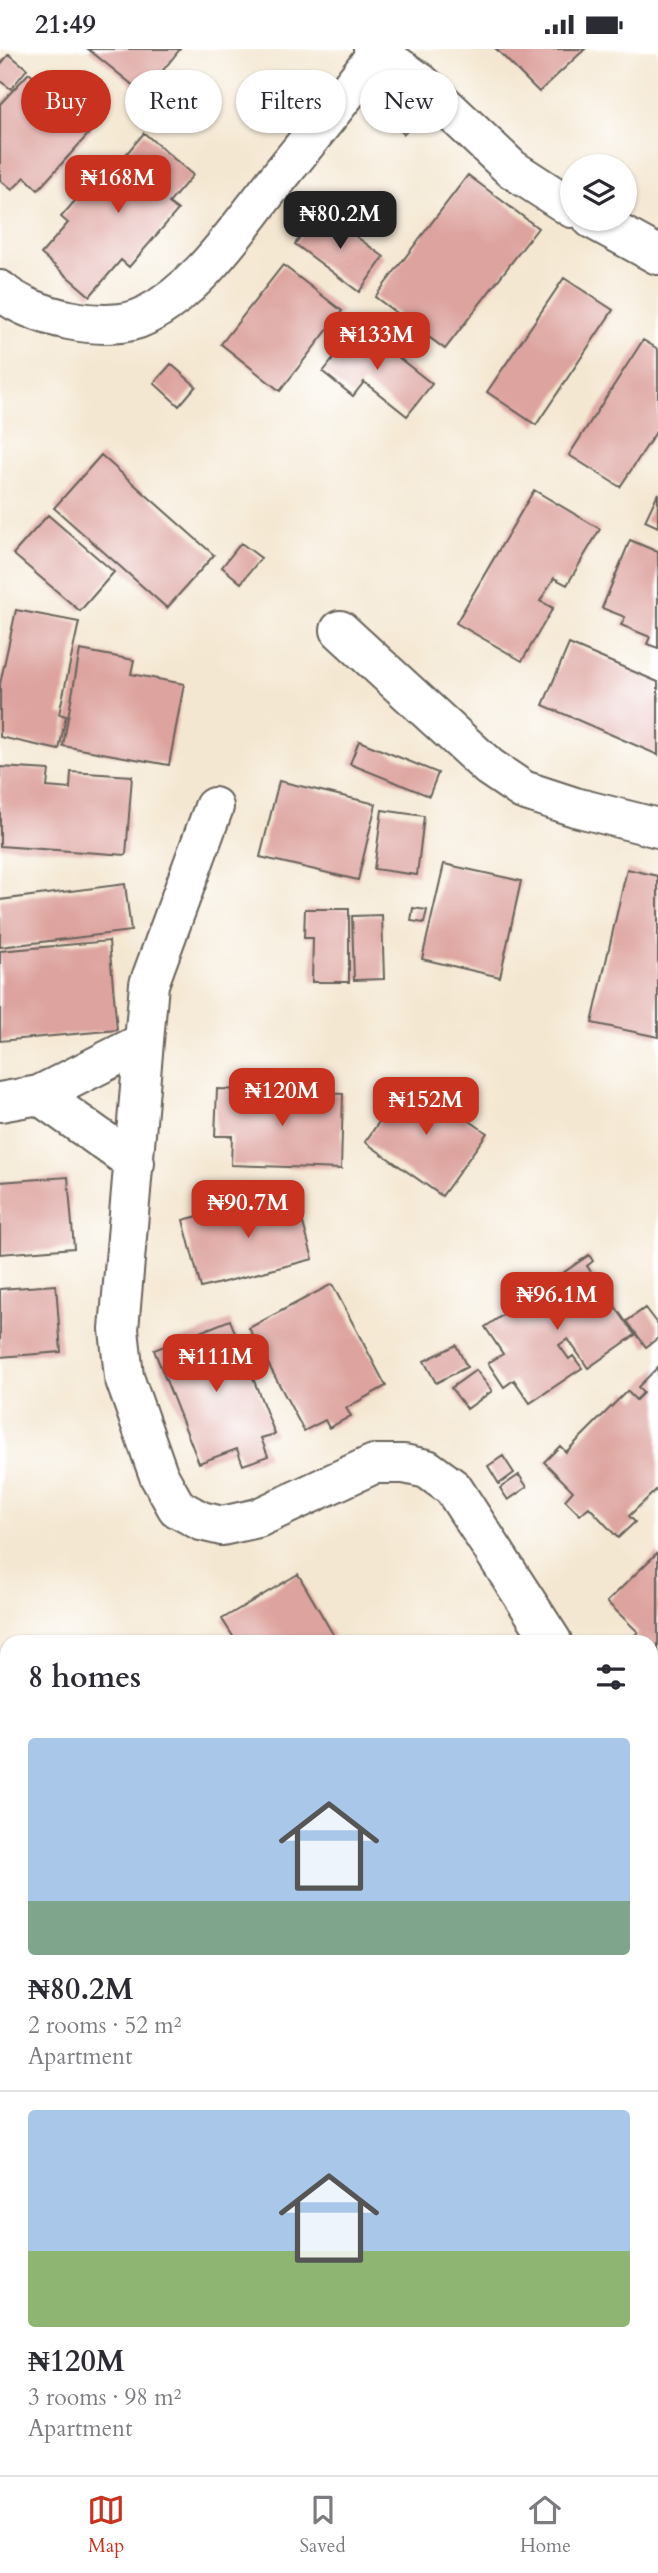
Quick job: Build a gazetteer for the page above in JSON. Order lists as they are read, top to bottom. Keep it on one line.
{"page":{"status":"21:49","chip":["Buy","Rent","Filters","New"],"price":["₦168M","₦80.2M","₦133M","₦120M","₦152M","₦90.7M","₦96.1M","₦111M"],"heading":"8 homes","list":[{"name":"₦80.2M","note":"2 rooms · 52 m² · Apartment"},{"name":"₦120M","note":"3 rooms · 98 m² · Apartment"}],"tabs":["Map","Saved","Home"]}}
